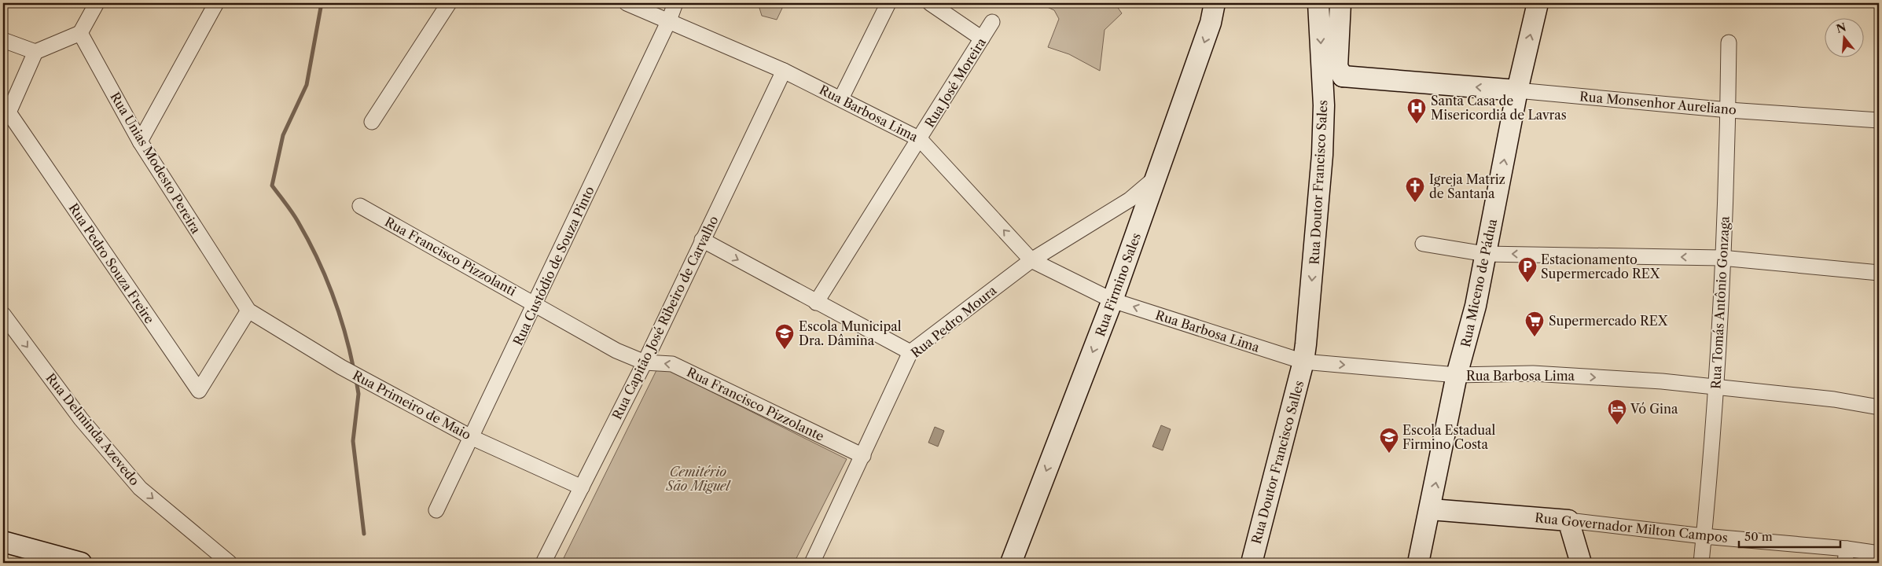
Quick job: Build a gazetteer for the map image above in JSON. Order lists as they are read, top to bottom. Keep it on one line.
{"streets":{"main road":["Rua Monsenhor Aureliano","Rua Doutor Francisco Sales","Rua Miceno de Pádua","Rua Firmino Sales","Rua Doutor Francisco Salles","Rua Governador Milton Campos"],"street":["Rua José Moreira","Rua Barbosa Lima","Rua Unias Modesto Pereira","Rua Francisco Pizzolanti","Rua Pedro Souza Freire","Rua Custódio de Souza Pinto","Rua Tomás Antônio Gonzaga","Rua Capitão José Ribeiro de Carvalho","Rua Pedro Moura","Rua Francisco Pizzolante","Rua Primeiro de Maio","Rua Delminda Azevedo"]},"crossings":[["Rua José Moreira","Rua Barbosa Lima"],["Rua Monsenhor Aureliano","Rua Miceno de Pádua"],["Rua Monsenhor Aureliano","Rua Tomás Antônio Gonzaga"],["Rua Barbosa Lima","Rua Doutor Francisco Sales"],["Rua Barbosa Lima","Rua Custódio de Souza Pinto"],["Rua Barbosa Lima","Rua Miceno de Pádua"],["Rua Barbosa Lima","Rua Firmino Sales"],["Rua Barbosa Lima","Rua Tomás Antônio Gonzaga"],["Rua Barbosa Lima","Rua Capitão José Ribeiro de Carvalho"],["Rua Barbosa Lima","Rua Pedro Moura"],["Rua Barbosa Lima","Rua Doutor Francisco Salles"],["Rua Unias Modesto Pereira","Rua Pedro Souza Freire"],["Rua Unias Modesto Pereira","Rua Primeiro de Maio"],["Rua Doutor Francisco Sales","Rua Doutor Francisco Salles"],["Rua Francisco Pizzolanti","Rua Custódio de Souza Pinto"],["Rua Francisco Pizzolanti","Rua Capitão José Ribeiro de Carvalho"],["Rua Francisco Pizzolanti","Rua Francisco Pizzolante"],["Rua Pedro Souza Freire","Rua Primeiro de Maio"],["Rua Custódio de Souza Pinto","Rua Primeiro de Maio"],["Rua Miceno de Pádua","Rua Governador Milton Campos"],["Rua Firmino Sales","Rua Pedro Moura"],["Rua Tomás Antônio Gonzaga","Rua Governador Milton Campos"],["Rua Capitão José Ribeiro de Carvalho","Rua Francisco Pizzolante"],["Rua Capitão José Ribeiro de Carvalho","Rua Primeiro de Maio"],["Rua Pedro Moura","Rua Francisco Pizzolante"]],"one_way":["Rua Doutor Francisco Sales","Rua Miceno de Pádua","Rua Firmino Sales","Rua Delminda Azevedo"],"parks":["Cemitério São Miguel"],"places":{"hospital":["Santa Casa de Misericordia de Lavras"],"church":["Igreja Matriz de Santana"],"parking":["Estacionamento Supermercado REX"],"supermarket":["Supermercado REX"],"school or university":["Escola Municipal Dra. Dâmina","Escola Estadual Firmino Costa"],"hotel":["Vó Gina"]},"scale_bar":"50 m","north":"top"}
